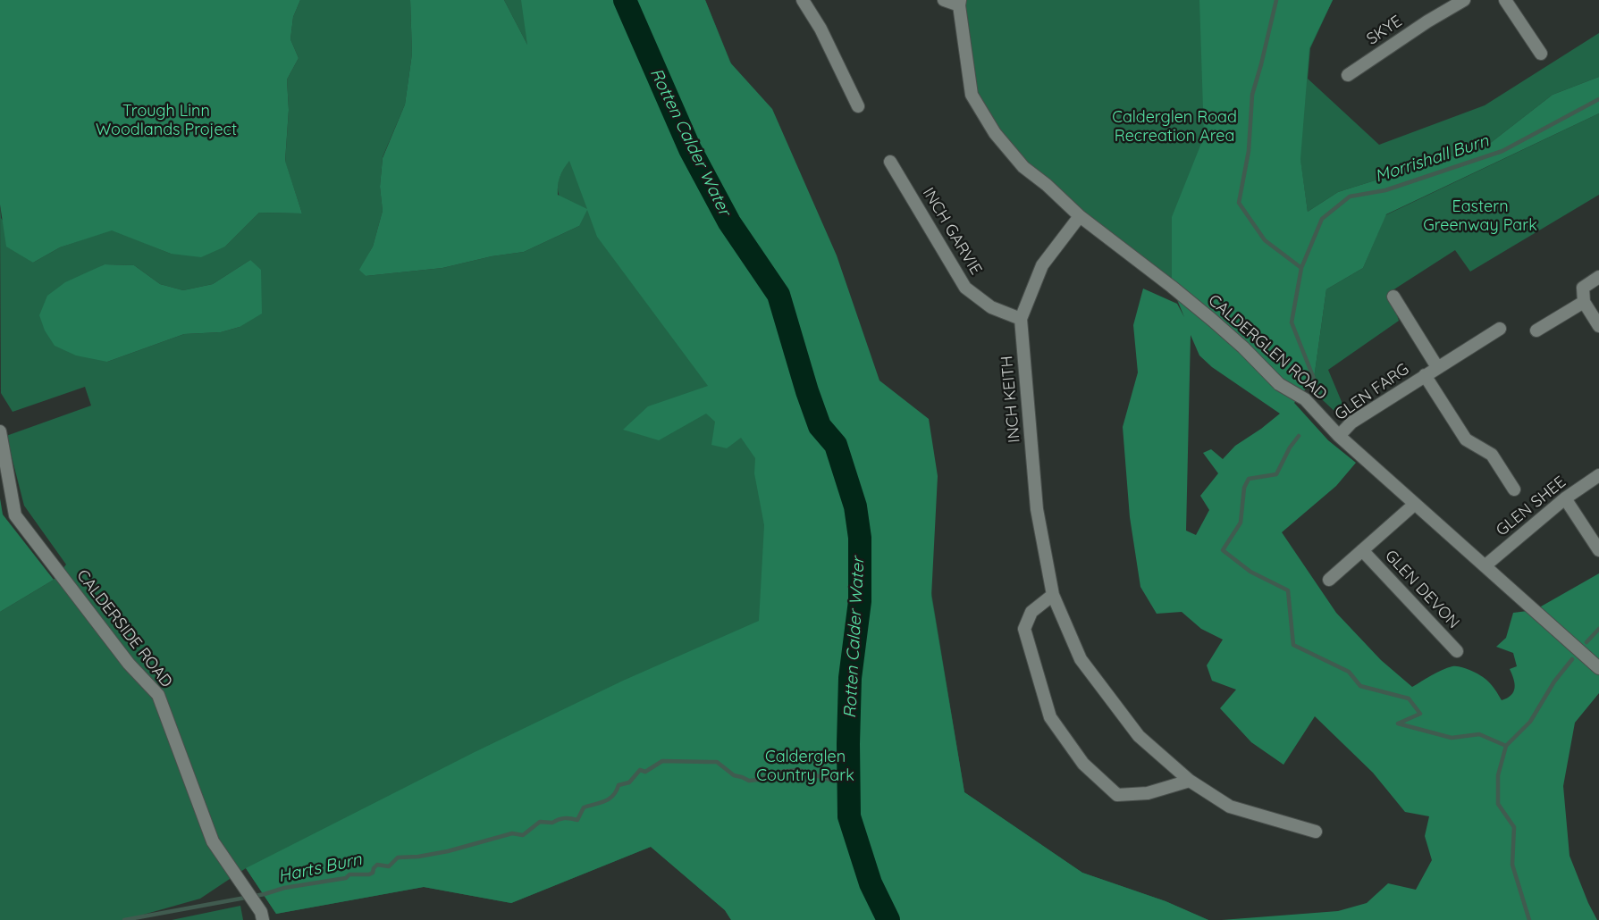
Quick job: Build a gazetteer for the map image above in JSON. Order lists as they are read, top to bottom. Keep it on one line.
{"streets":{"street":["SKYE","INCH GARVIE","CALDERGLEN ROAD","GLEN FARG","INCH KEITH","GLEN SHEE","GLEN DEVON","CALDERSIDE ROAD"]},"crossings":[["INCH GARVIE","INCH KEITH"],["CALDERGLEN ROAD","GLEN FARG"],["CALDERGLEN ROAD","INCH KEITH"],["CALDERGLEN ROAD","GLEN SHEE"],["CALDERGLEN ROAD","GLEN DEVON"]],"water":["Rotten Calder Water","Morrishall Burn","Harts Burn"],"parks":["Trough Linn Woodlands Project","Calderglen Road Recreation Area","Eastern Greenway Park","Calderglen Country Park"]}
